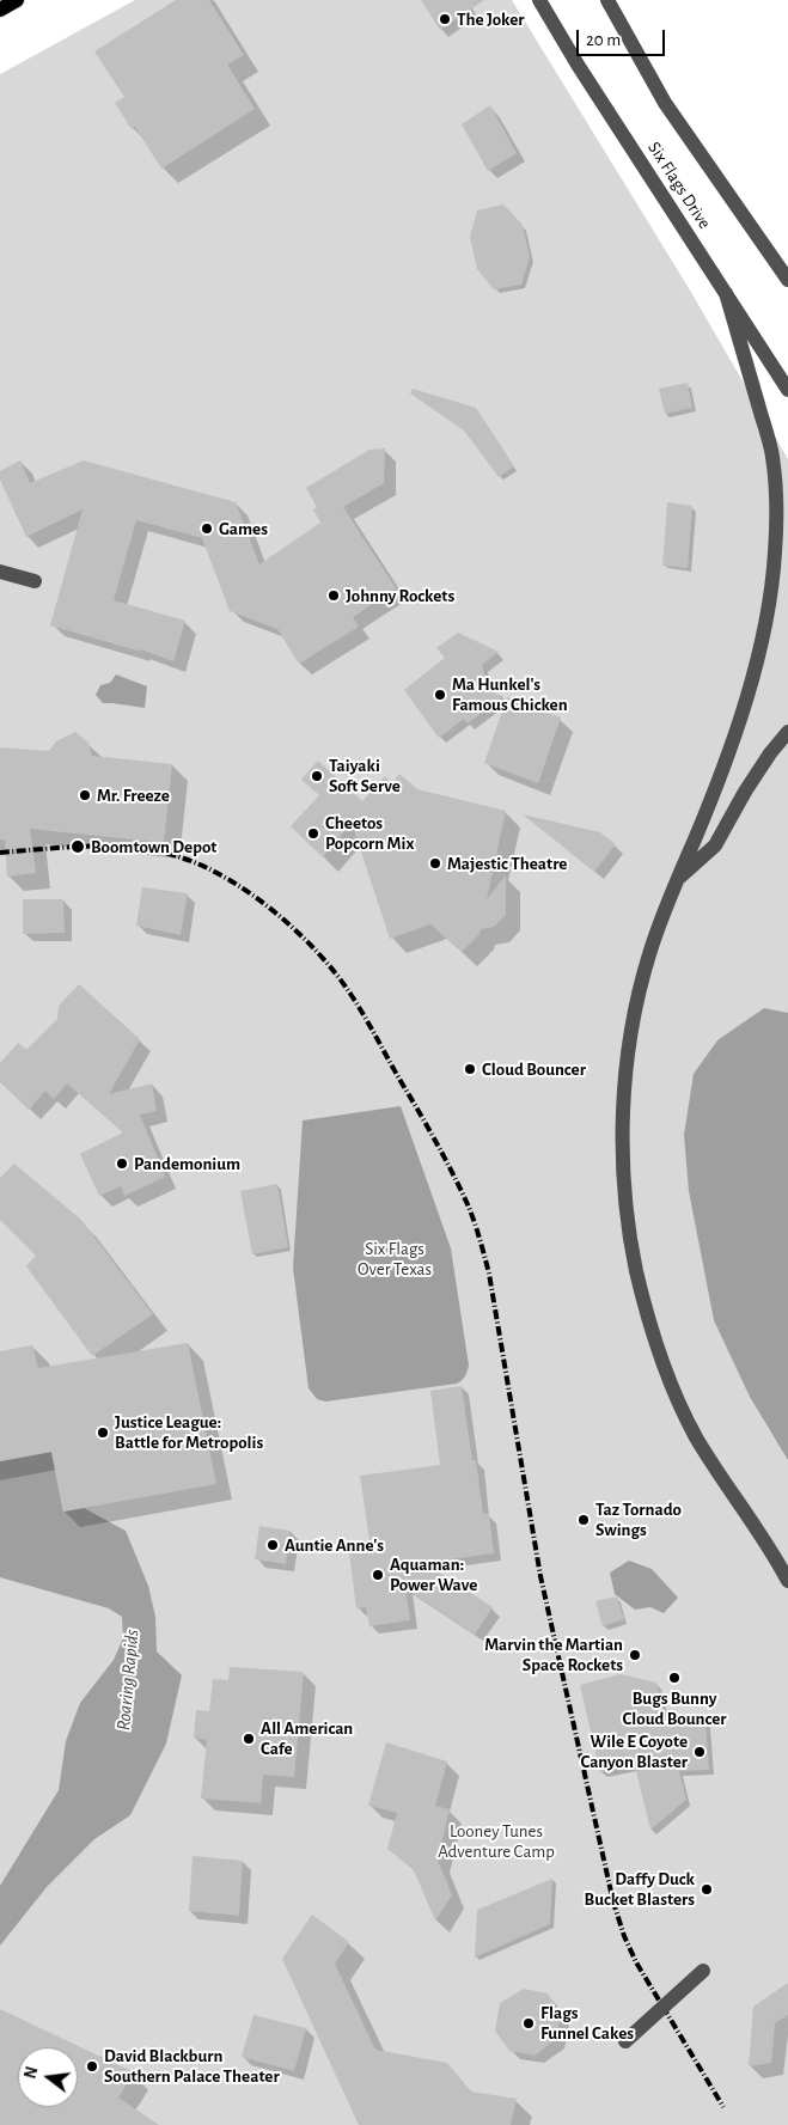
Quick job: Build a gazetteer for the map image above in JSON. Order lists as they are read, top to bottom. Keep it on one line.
{"streets":{"street":["Six Flags Drive"]},"water":["Roaring Rapids"],"parks":["Six Flags Over Texas","Looney Tunes Adventure Camp"],"places":["The Joker","Games","Johnny Rockets","Ma Hunkel's Famous Chicken","Taiyaki Soft Serve","Mr. Freeze","Cheetos Popcorn Mix","Boomtown Depot","Majestic Theatre","Cloud Bouncer","Pandemonium","Justice League: Battle for Metropolis","Taz Tornado Swings","Auntie Anne's","Aquaman: Power Wave","Marvin the Martian Space Rockets","Bugs Bunny Cloud Bouncer","All American Cafe","Wile E Coyote Canyon Blaster","Daffy Duck Bucket Blasters","Flags Funnel Cakes","David Blackburn Southern Palace Theater"],"scale_bar":"20 m","north":"left"}
